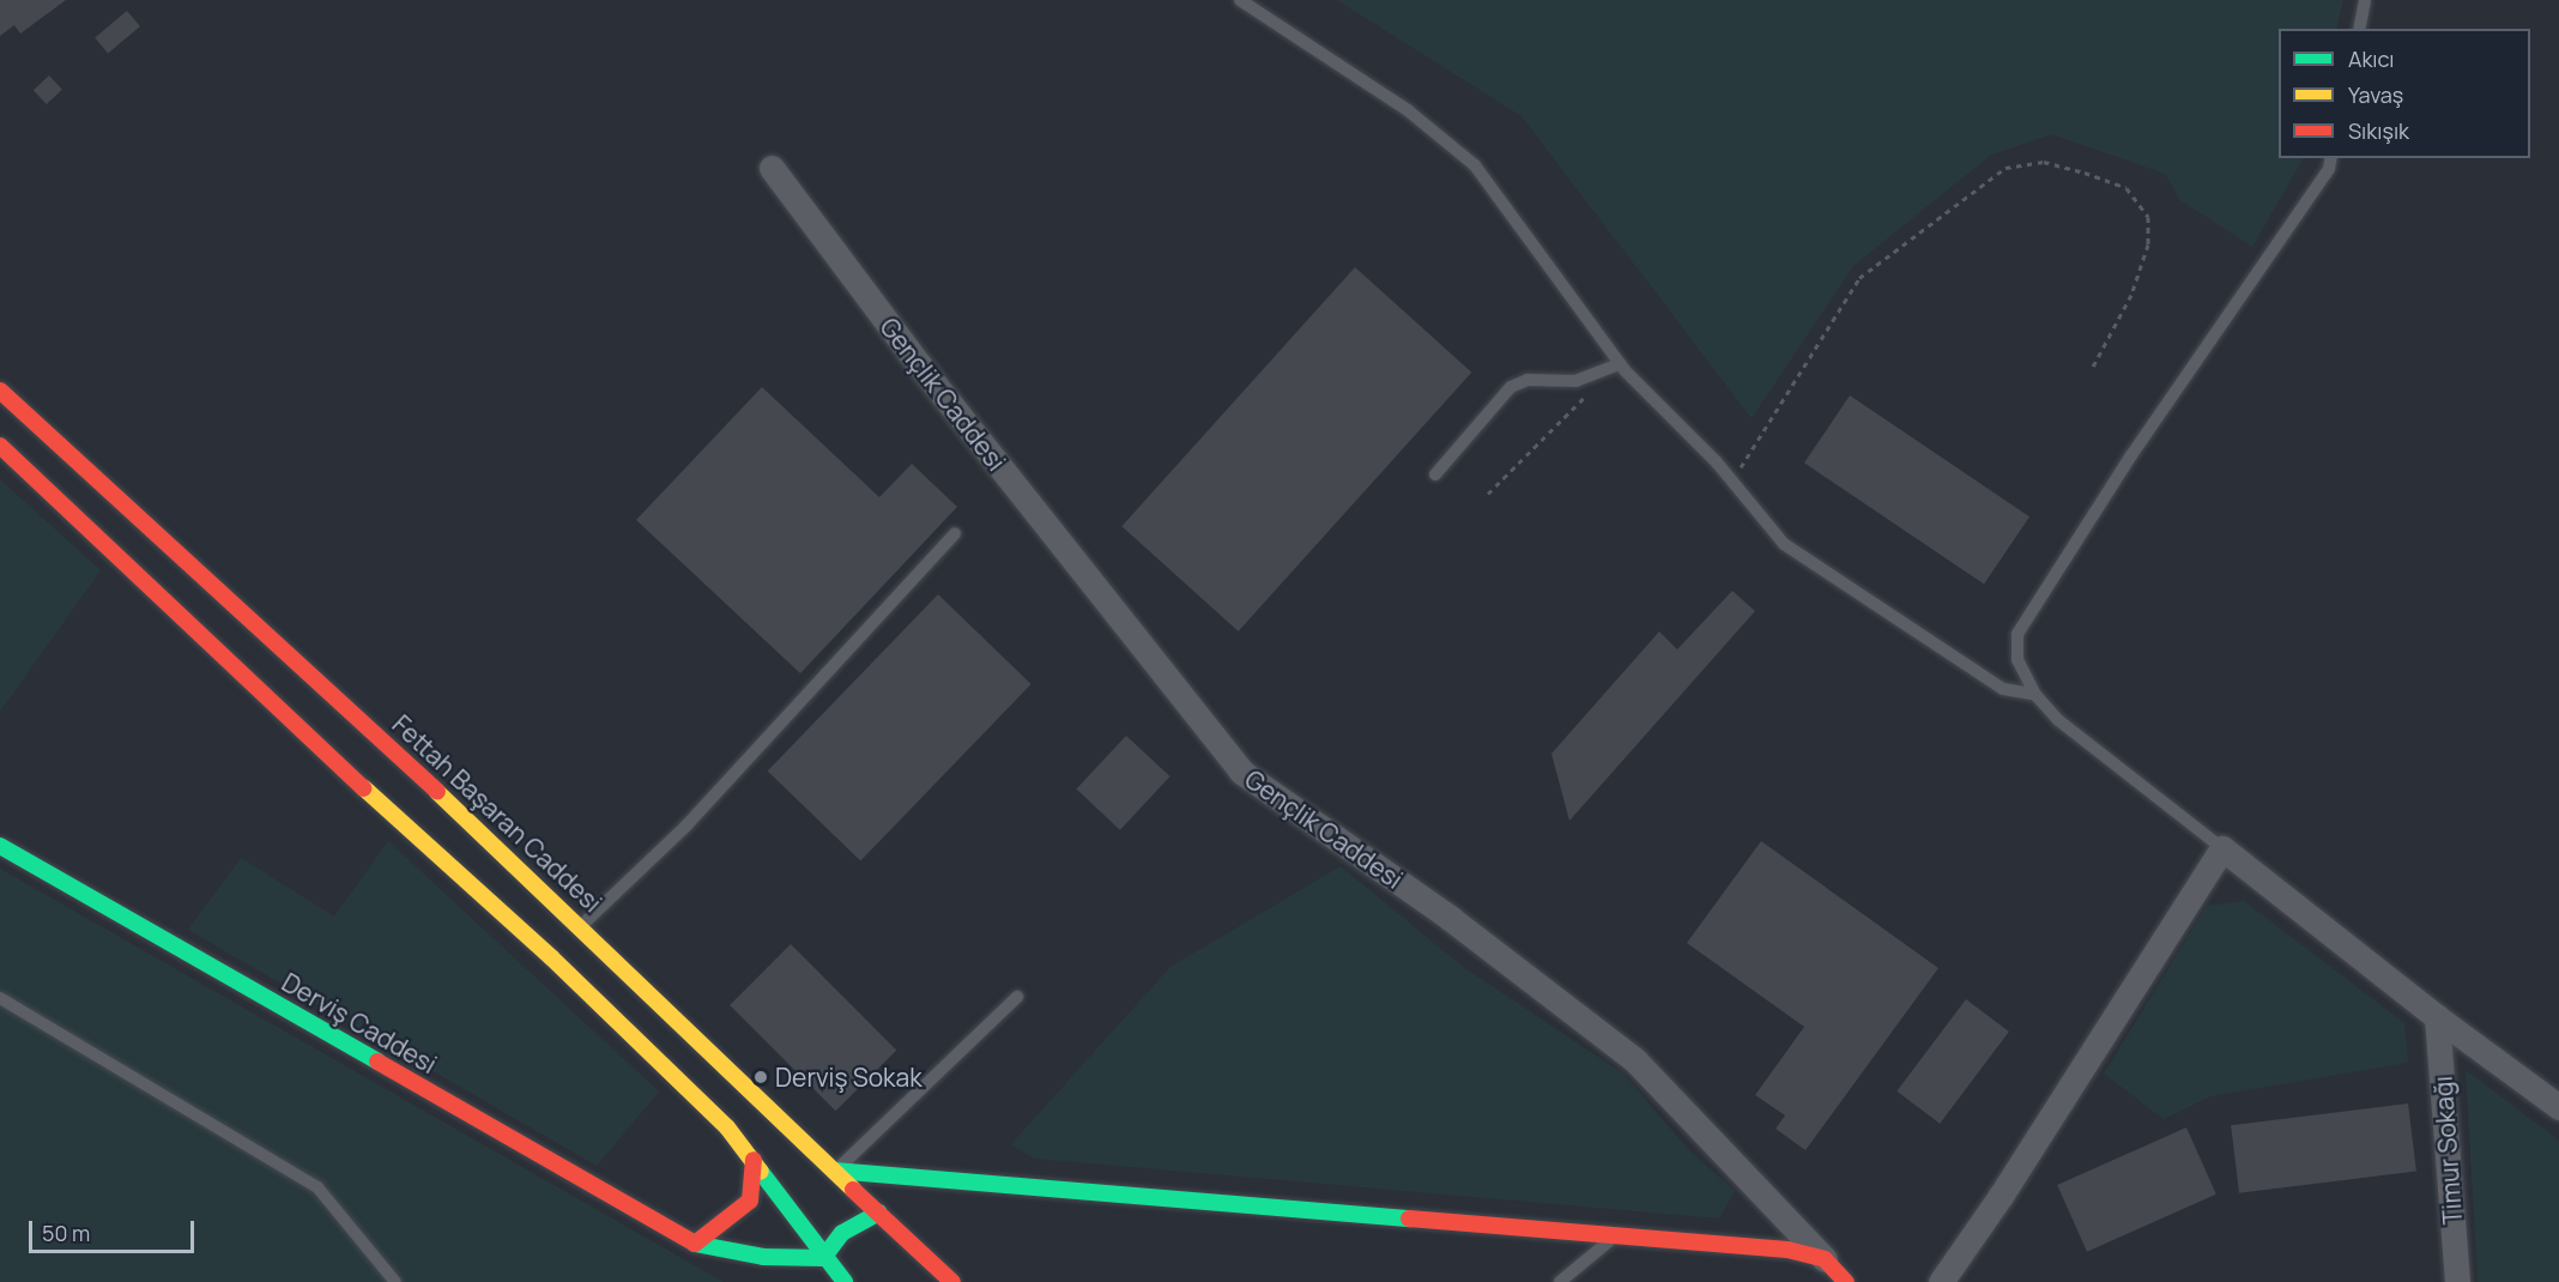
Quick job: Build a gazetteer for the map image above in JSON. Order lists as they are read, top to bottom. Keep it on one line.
{"streets":{"main road":["Gençlik Caddesi","Fettah Başaran Caddesi","Derviş Caddesi"],"street":["Timur Sokağı"]},"places":["Derviş Sokak"],"legend":["Akıcı","Yavaş","Sıkışık"],"scale_bar":"50 m"}
